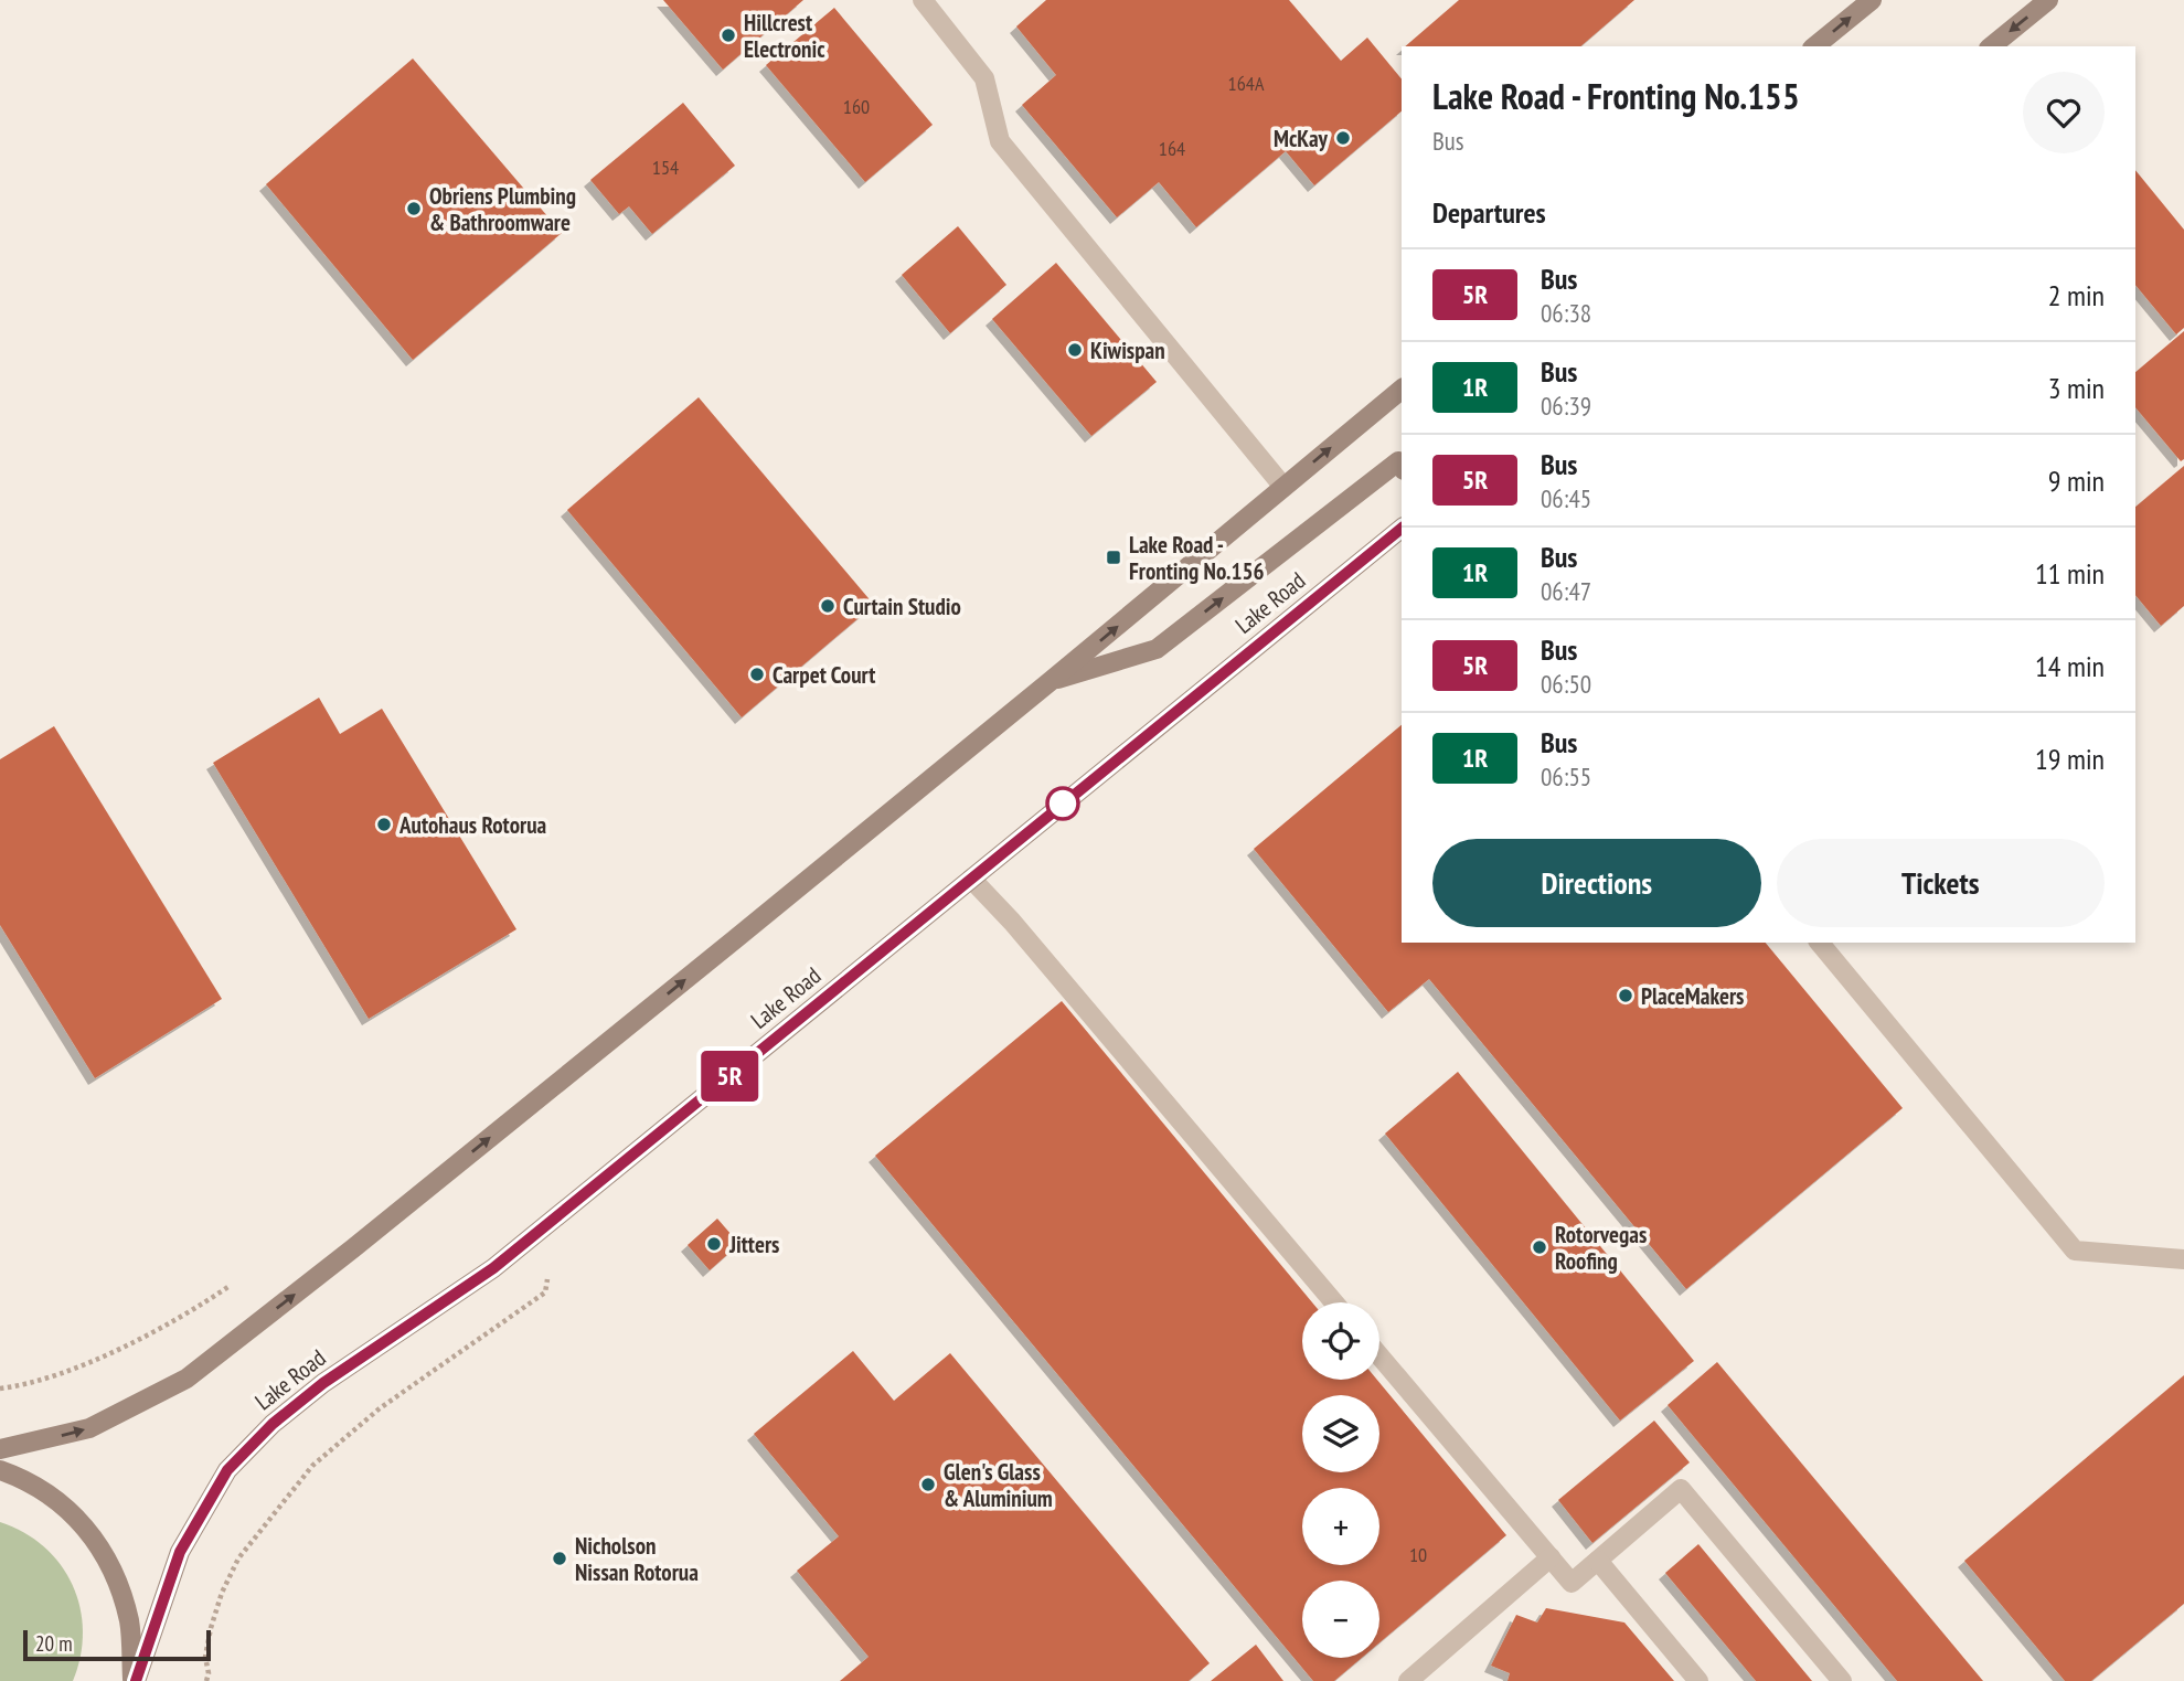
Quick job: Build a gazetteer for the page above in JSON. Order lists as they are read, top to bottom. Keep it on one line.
{"streets":{"main road":["Lake Road"]},"places":{"other":["Hillcrest Electronic","McKay","Obriens Plumbing & Bathroomware","Kiwispan","Curtain Studio","Carpet Court","Autohaus Rotorua","PlaceMakers","Jitters","Rotorvegas Roofing","Glen's Glass & Aluminium","Nicholson Nissan Rotorua"],"transit":["Lake Road - Fronting No.156"]},"lines":["bus line 5R"],"house_numbers":["164A","160","164","154","10"],"scale_bar":"20 m","page":{"on_map":"5R","heading":[["Lake Road - Fronting No.155","Bus"],"Departures"],"list":[{"mark":"5R","name":"Bus","note":"06:38","value":"2 min"},{"mark":"1R","name":"Bus","note":"06:39","value":"3 min"},{"mark":"5R","name":"Bus","note":"06:45","value":"9 min"},{"mark":"1R","name":"Bus","note":"06:47","value":"11 min"},{"mark":"5R","name":"Bus","note":"06:50","value":"14 min"},{"mark":"1R","name":"Bus","note":"06:55","value":"19 min"}],"buttons":["Directions","Tickets"],"map_buttons":["+","−"],"scale":"20 m"}}
